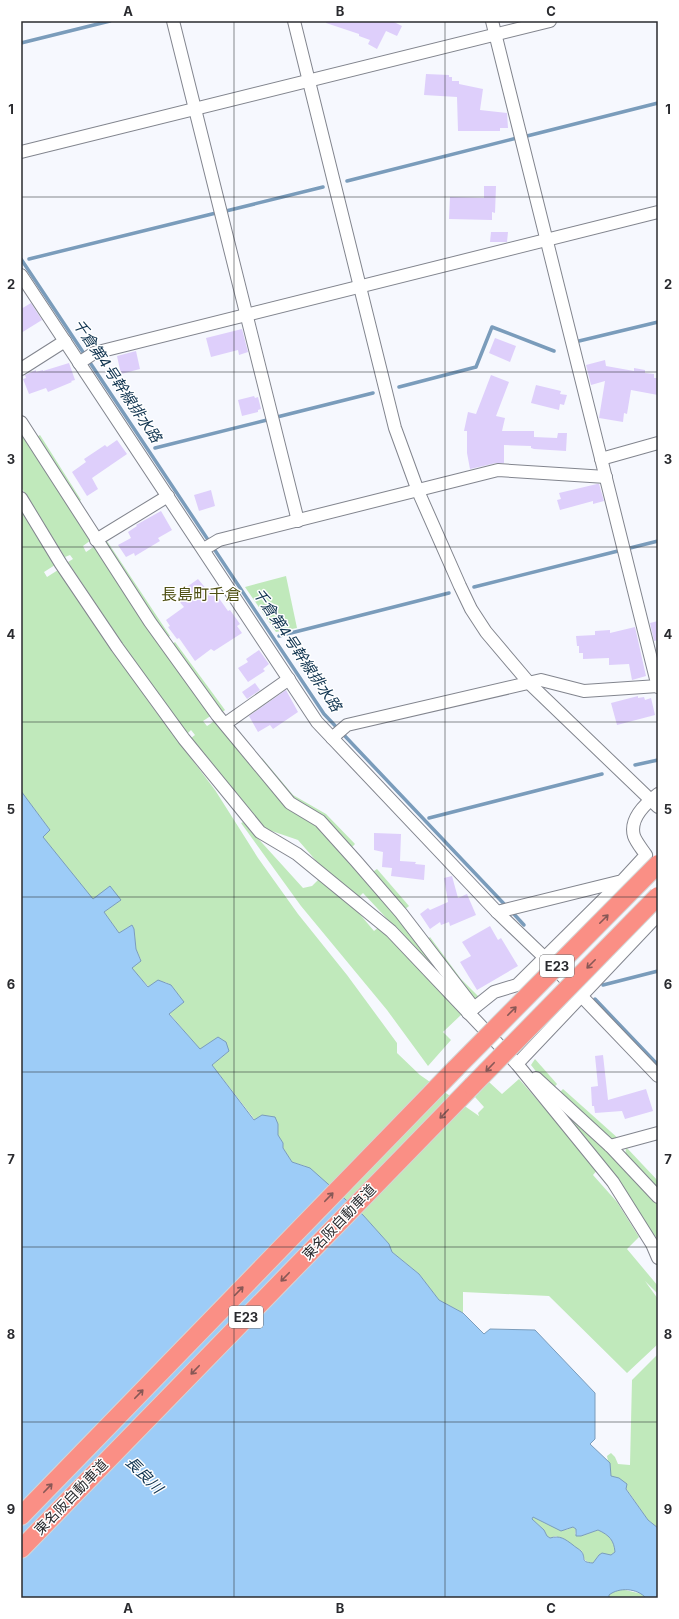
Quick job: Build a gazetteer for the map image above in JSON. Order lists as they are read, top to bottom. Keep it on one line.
{"streets":{"highway":["E23","東名阪自動車道"]},"districts":["長島町千倉"],"water":["千倉第4号幹線排水路","長良川"],"grid":{"columns":["A","B","C"],"rows":["1","2","3","4","5","6","7","8","9"]}}
